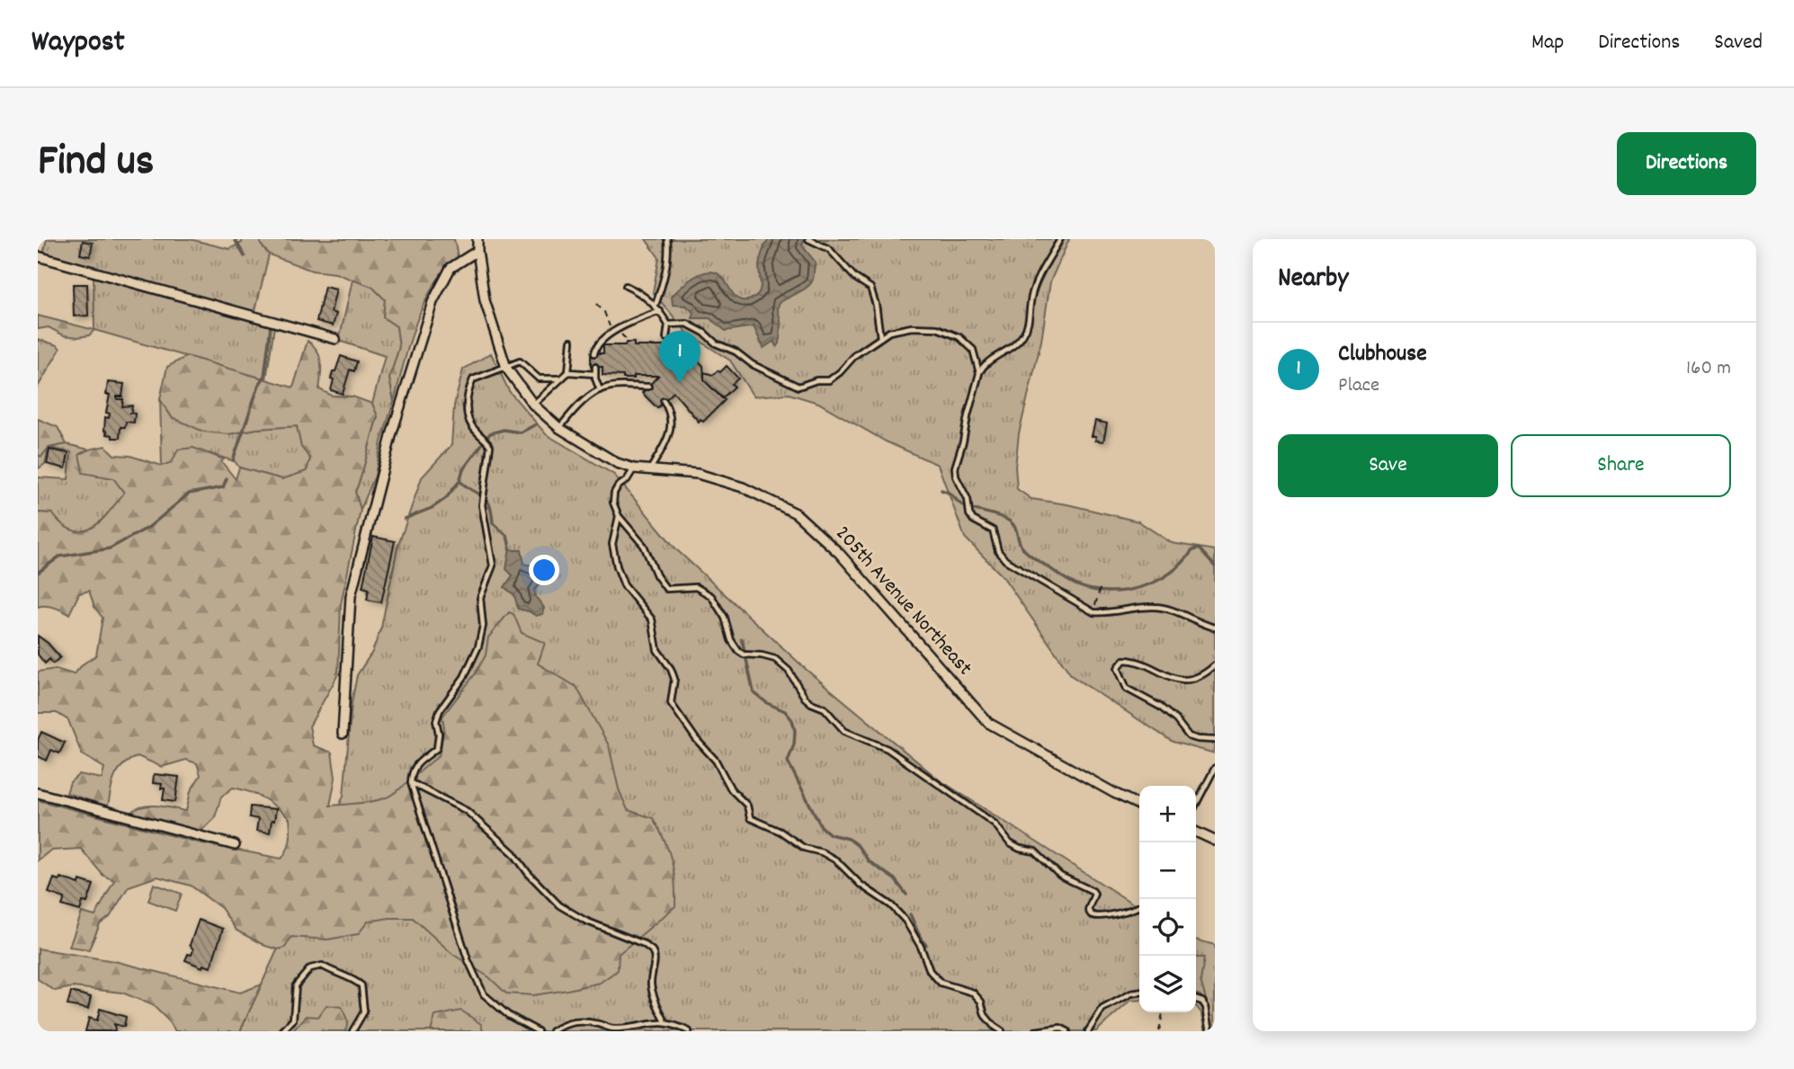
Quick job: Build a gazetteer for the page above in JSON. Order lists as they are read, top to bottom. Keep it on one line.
{"streets":{"street":["205th Avenue Northeast"]},"page":{"header":"Waypost","nav":["Map","Directions","Saved"],"title":"Find us","buttons":["Directions",["Save","Share"]],"heading":"Nearby","list":[{"mark":"1","name":"Clubhouse","note":"Place","value":"160 m"}],"pins":"1","map_buttons":["+","−"]}}
